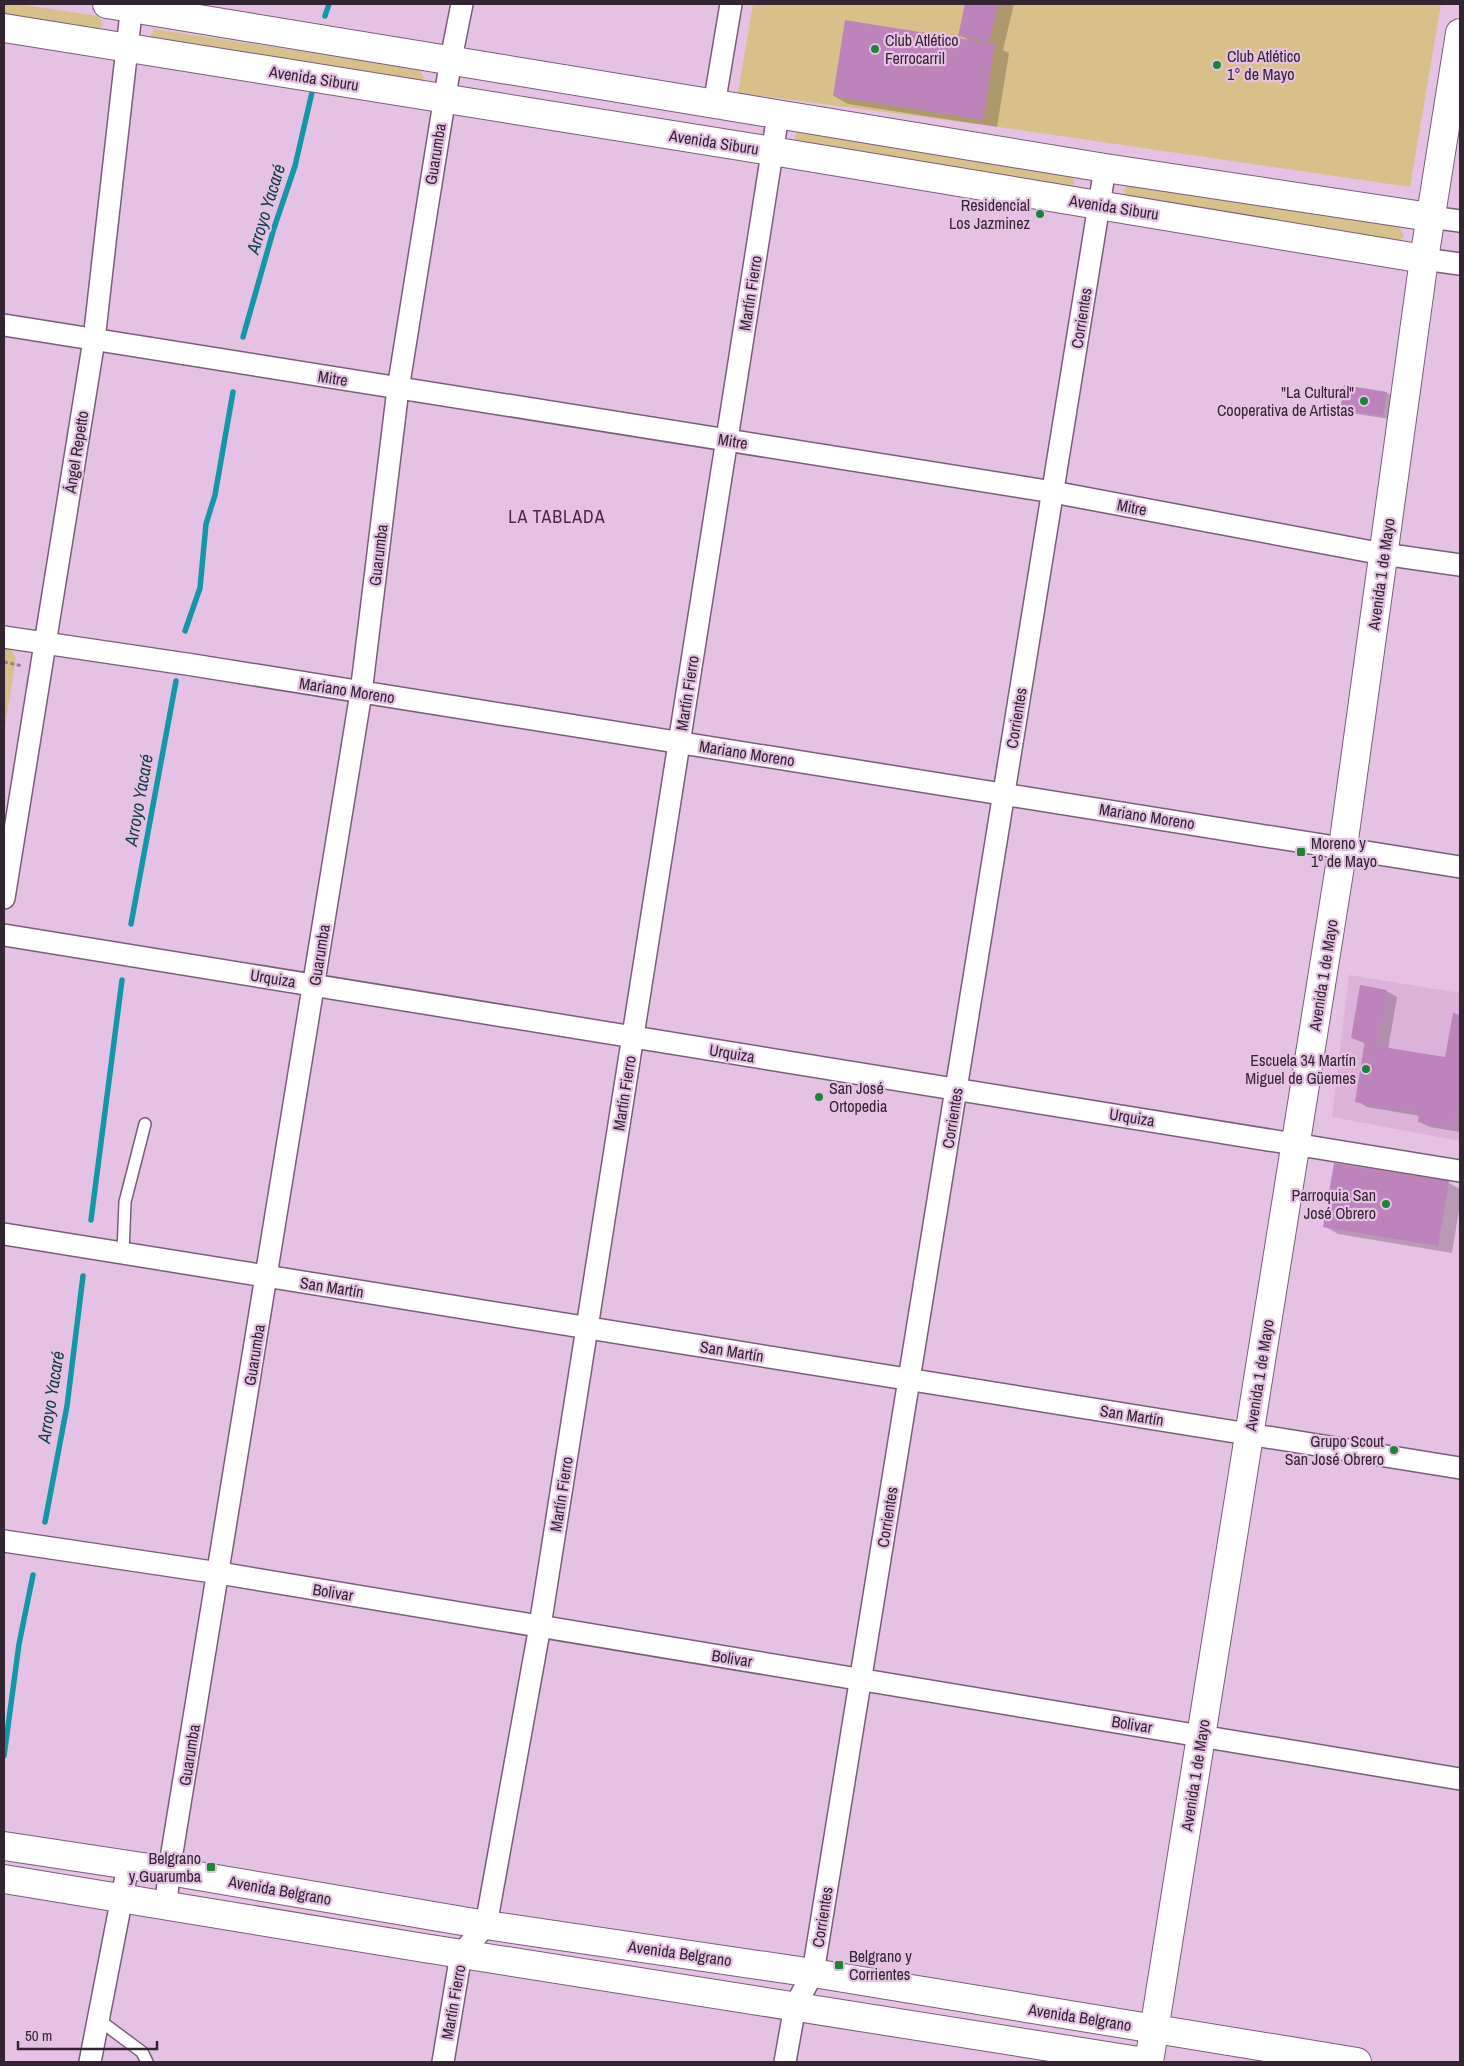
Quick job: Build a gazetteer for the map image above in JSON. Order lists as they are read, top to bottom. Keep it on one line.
{"streets":{"main road":["Avenida Siburu","Avenida 1 de Mayo","Avenida Belgrano"],"street":["Guarumba","Martín Fierro","Corrientes","Mitre","Ángel Repetto","Mariano Moreno","Urquiza","San Martín","Bolivar"]},"crossings":[["Avenida Siburu","Guarumba"],["Avenida Siburu","Martín Fierro"],["Avenida Siburu","Corrientes"],["Avenida Siburu","Ángel Repetto"],["Avenida Siburu","Avenida 1 de Mayo"],["Guarumba","Mitre"],["Guarumba","Mariano Moreno"],["Guarumba","Urquiza"],["Guarumba","San Martín"],["Guarumba","Bolivar"],["Guarumba","Avenida Belgrano"],["Martín Fierro","Mitre"],["Martín Fierro","Mariano Moreno"],["Martín Fierro","Urquiza"],["Martín Fierro","San Martín"],["Martín Fierro","Bolivar"],["Martín Fierro","Avenida Belgrano"],["Corrientes","Mitre"],["Corrientes","Mariano Moreno"],["Corrientes","Urquiza"],["Corrientes","San Martín"],["Corrientes","Bolivar"],["Corrientes","Avenida Belgrano"],["Mitre","Ángel Repetto"],["Mitre","Avenida 1 de Mayo"],["Ángel Repetto","Mariano Moreno"],["Avenida 1 de Mayo","Mariano Moreno"],["Avenida 1 de Mayo","Urquiza"],["Avenida 1 de Mayo","San Martín"],["Avenida 1 de Mayo","Bolivar"],["Avenida 1 de Mayo","Avenida Belgrano"]],"districts":["LA TABLADA"],"water":["Arroyo Yacaré"],"places":{"other":["Club Atlético Ferrocarril","Club Atlético 1° de Mayo","Residencial Los Jazminez","\"La Cultural\" Cooperativa de Artistas","Escuela 34 Martín Miguel de Güemes","San José Ortopedia","Parroquia San José Obrero","Grupo Scout San José Obrero"],"transit":["Moreno y 1º de Mayo","Belgrano y Guarumba","Belgrano y Corrientes"]},"scale_bar":"50 m"}
